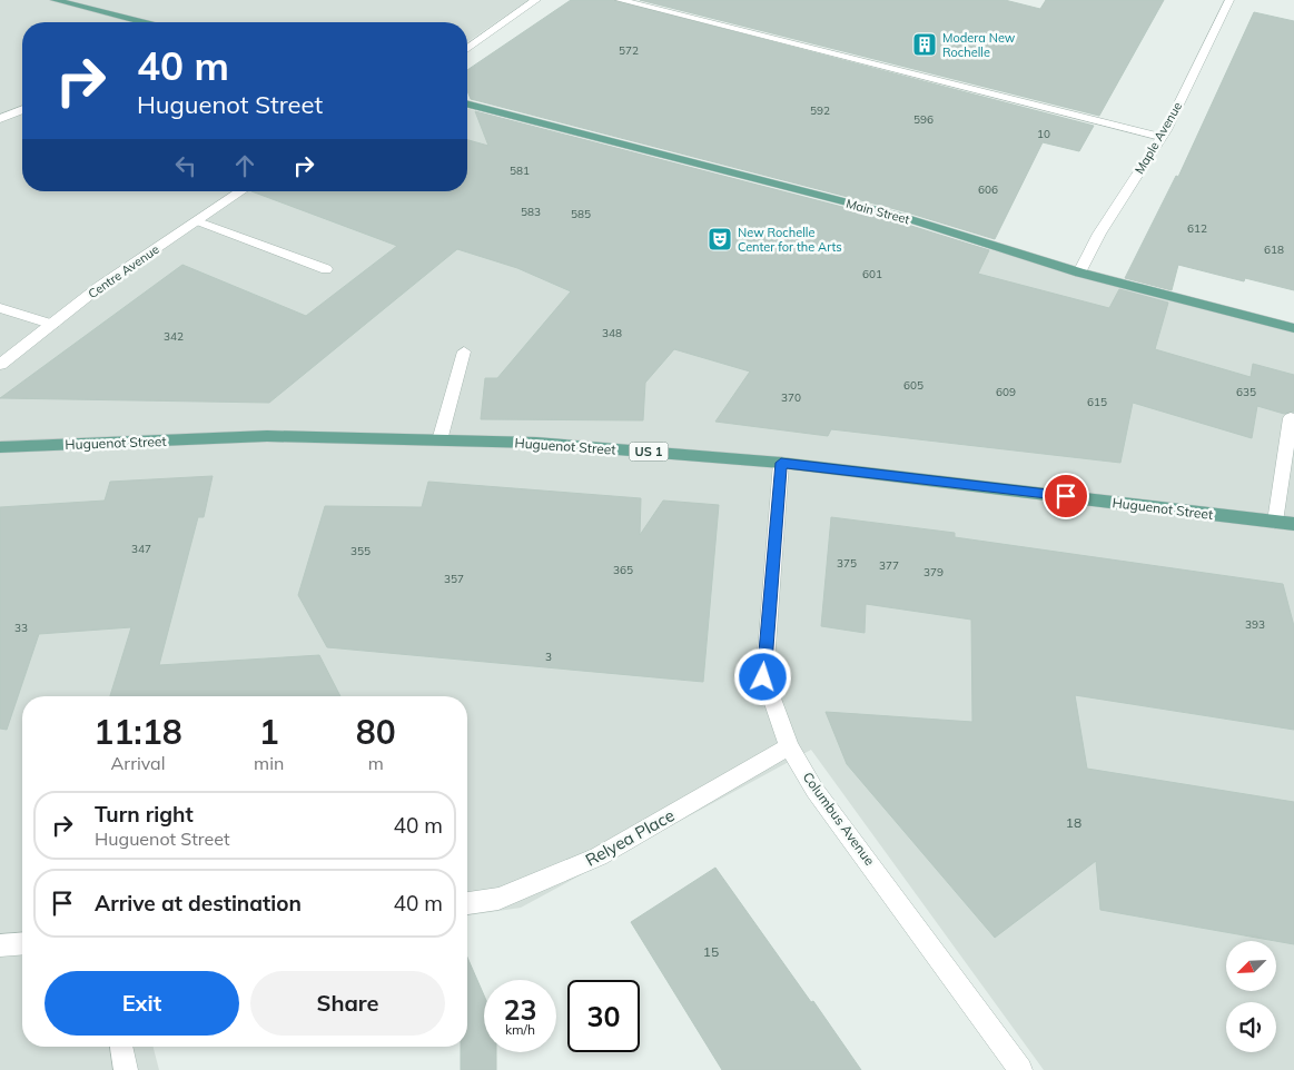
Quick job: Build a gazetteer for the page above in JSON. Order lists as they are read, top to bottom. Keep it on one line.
{"streets":{"main road":["Main Street","Huguenot Street","US 1"],"street":["Maple Avenue","Centre Avenue","Columbus Avenue","Relyea Place"]},"crossings":[["Maple Avenue","Main Street"],["Huguenot Street","Columbus Avenue"],["Columbus Avenue","Relyea Place"]],"places":{"building":["Modera New Rochelle"],"theatre":["New Rochelle Center for the Arts"]},"house_numbers":["572","592","596","10","581","606","583","585","612","618","601","348","342","605","609","635","370","615","347","355","375","377","365","379","357","393","33","3","18","15"],"north":"bottom left","page":{"turn":["40 m","Huguenot Street"],"eta":["11:18","Arrival","1","min","80","m"],"list":[{"name":"Turn right","note":"Huguenot Street","value":"40 m"},{"name":"Arrive at destination","value":"40 m"}],"buttons":["Exit","Share"],"speed":"23 km/h","limit":"30"}}
